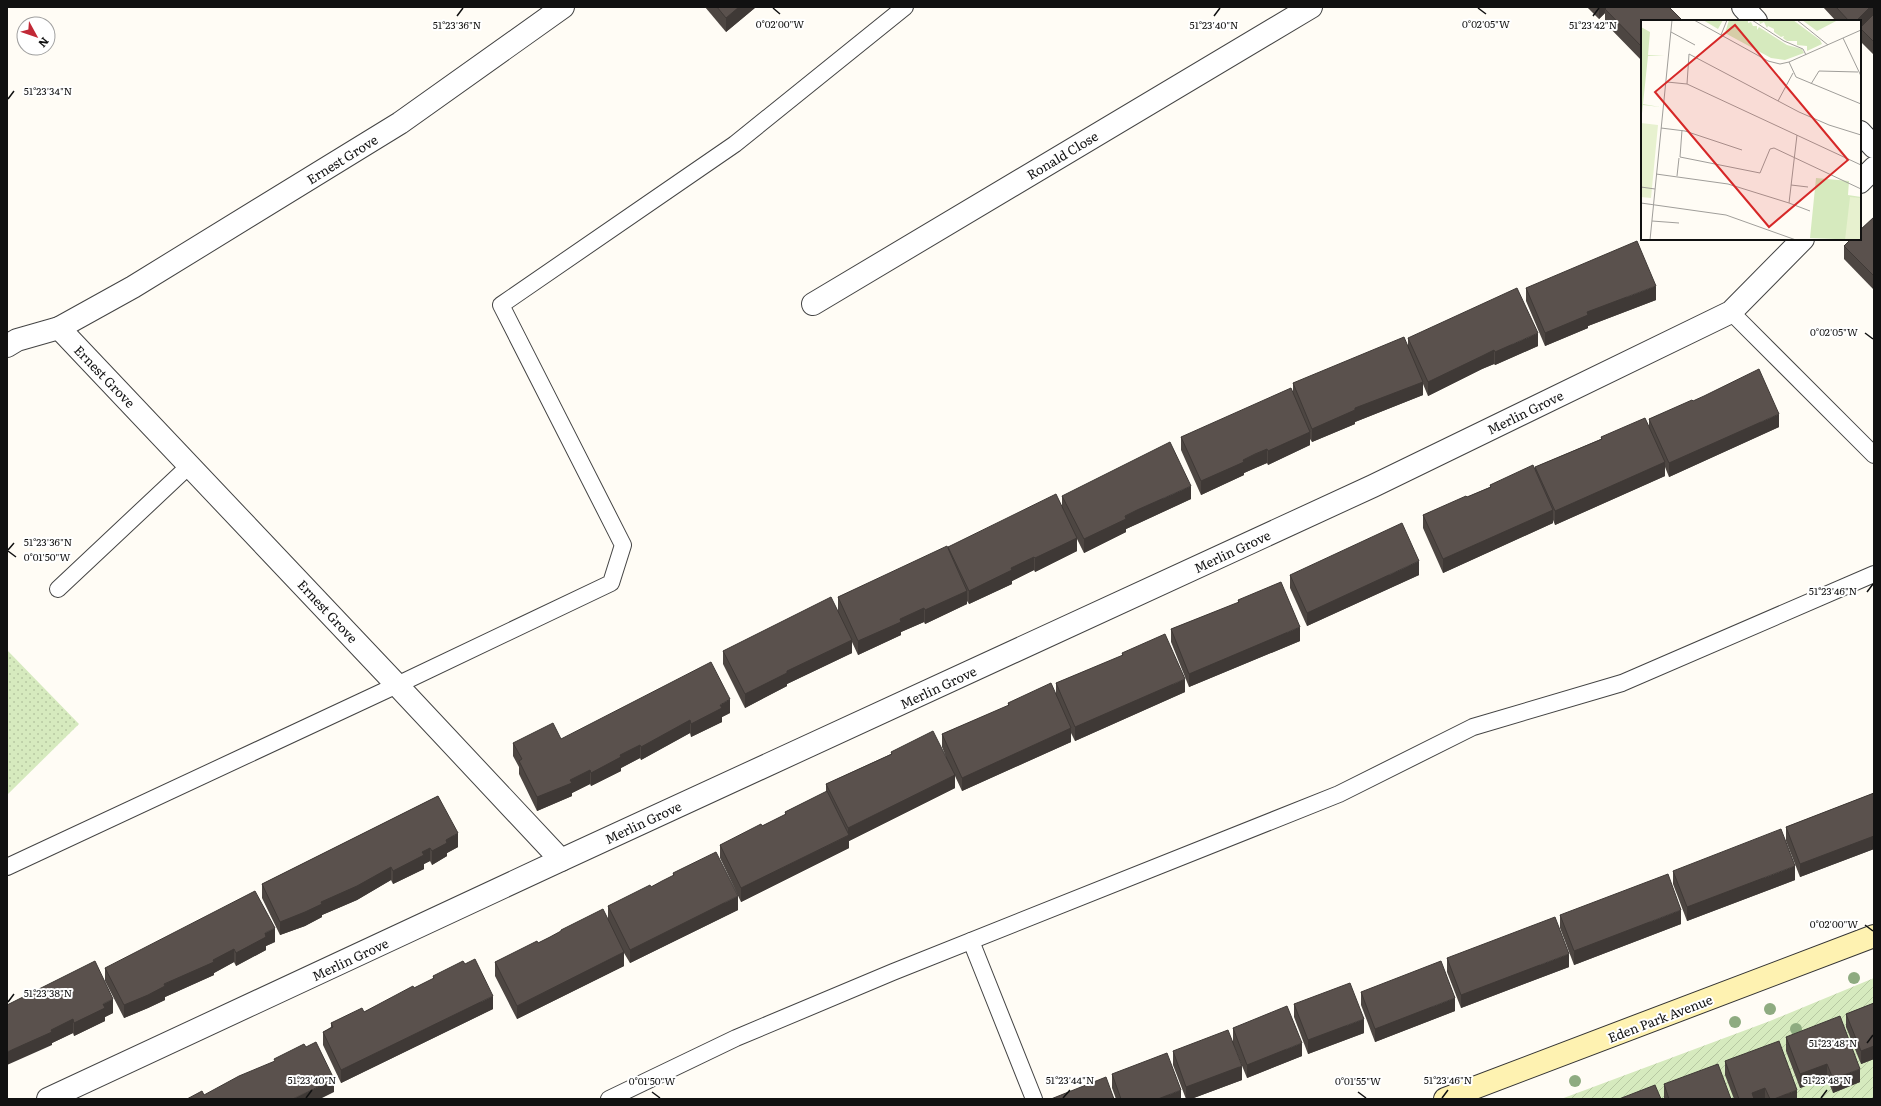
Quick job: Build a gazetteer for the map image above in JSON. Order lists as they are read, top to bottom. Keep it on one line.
{"streets":{"street":["Ronald Close","Ernest Grove","Merlin Grove","Eden Park Avenue"]},"crossings":[["Ernest Grove","Merlin Grove"]],"north":"bottom right","coordinates":["0°02'00\"W","0°02'05\"W","51°23'36\"N","51°23'40\"N","51°23'42\"N","51°23'34\"N","0°01'50\"W","51°23'46\"N","51°23'38\"N","51°23'48\"N","51°23'44\"N","0°01'55\"W"]}
